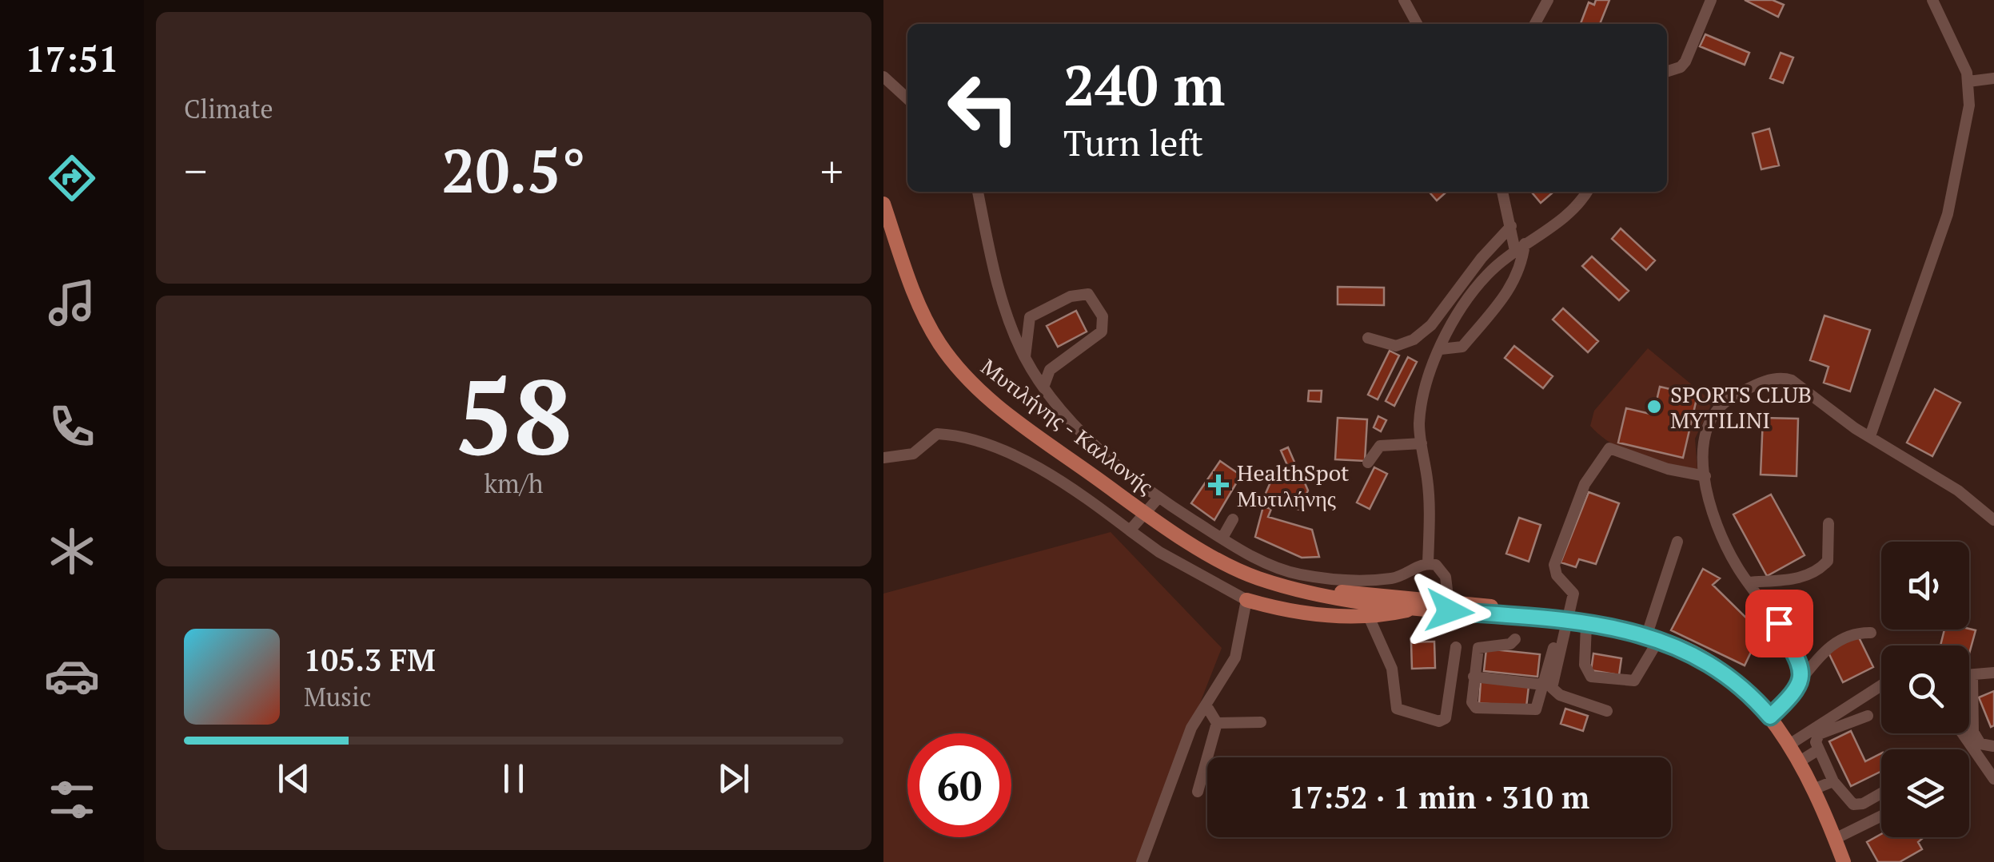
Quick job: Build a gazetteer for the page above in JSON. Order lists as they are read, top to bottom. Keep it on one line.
{"streets":{"main road":["Μυτιλήνης - Καλλονής"]},"places":{"other":["SPORTS CLUB MYTILINI"],"health":["HealthSpot Μυτιλήνης"]},"page":{"tabs":"17:51","tile":["Climate",["58","km/h"]],"turn":["240 m","Turn left"],"heat":["−","20.5°","+"],"song":["105.3 FM","Music"],"limit":"60","trip":"17:52 · 1 min · 310 m"}}
